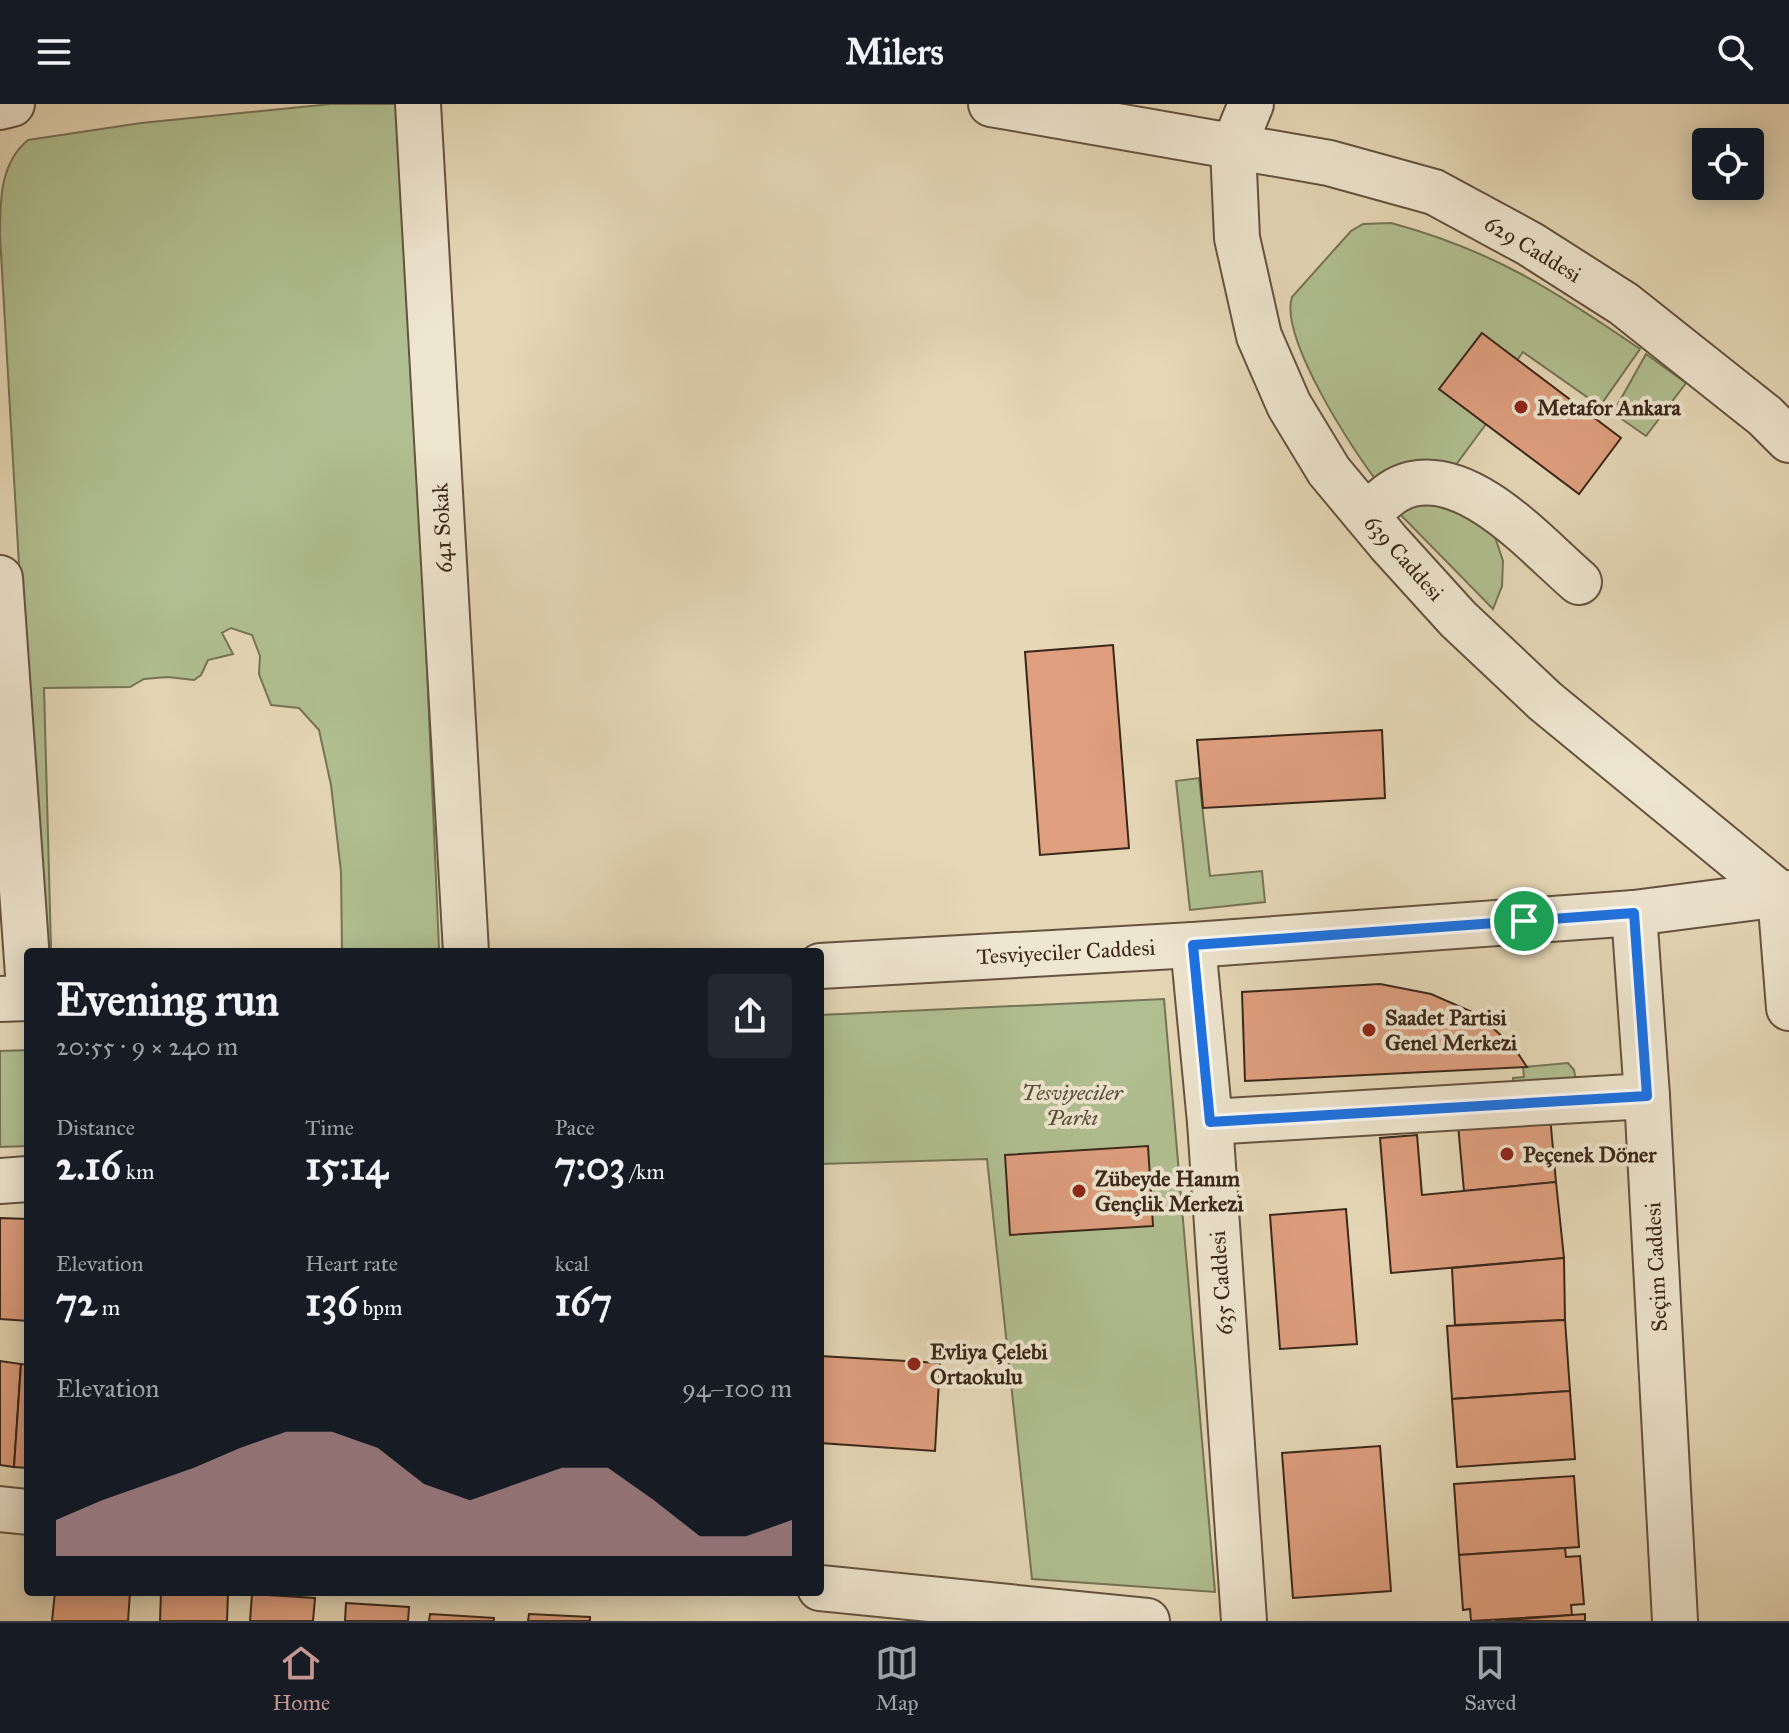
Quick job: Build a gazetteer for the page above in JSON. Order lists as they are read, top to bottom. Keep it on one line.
{"streets":{"street":["629 Caddesi","641 Sokak","639 Caddesi","Tesviyeciler Caddesi","Seçim Caddesi","635 Caddesi"]},"crossings":[["629 Caddesi","639 Caddesi"],["639 Caddesi","Tesviyeciler Caddesi"],["Tesviyeciler Caddesi","Seçim Caddesi"],["Tesviyeciler Caddesi","635 Caddesi"]],"parks":["Tesviyeciler Parkı"],"places":["Metafor Ankara","Saadet Partisi Genel Merkezi","Peçenek Döner","Zübeyde Hanım Gençlik Merkezi","Evliya Çelebi Ortaokulu"],"page":{"header":"Milers","heading":["Evening run","20:55 · 9 × 240 m"],"stats":[["Distance","2.16 km"],["Time","15:14"],["Pace","7:03 /km"],["Elevation","72 m"],["Heart rate","136 bpm"],["kcal","167"]],"chart":["Elevation","94–100 m"],"tabs":["Home","Map","Saved"]}}
